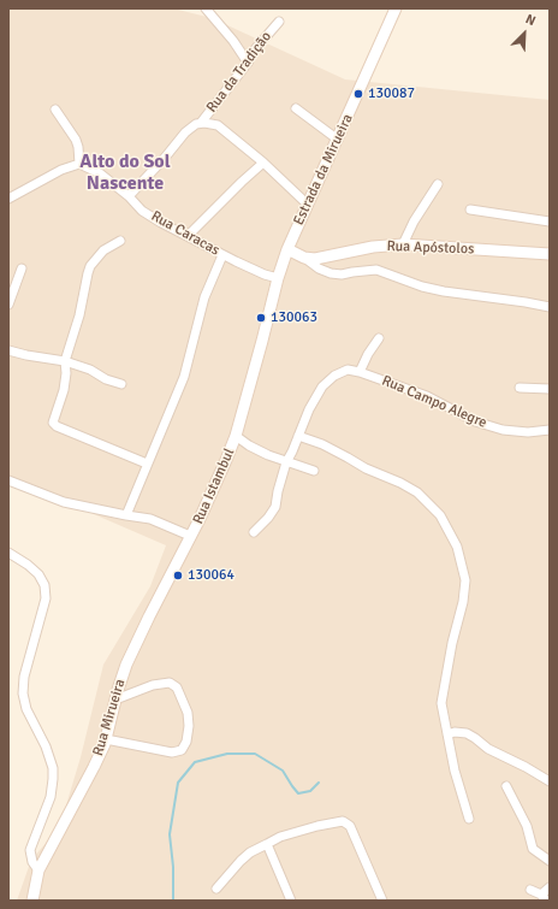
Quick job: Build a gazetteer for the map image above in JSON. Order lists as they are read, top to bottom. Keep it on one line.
{"streets":{"main road":["Estrada da Mirueira","Rua Apóstolos","Rua Istambul","Rua Mirueira"],"street":["Rua da Tradição","Rua Caracas","Rua Campo Alegre"]},"crossings":[["Rua da Tradição","Rua Caracas"],["Estrada da Mirueira","Rua Caracas"],["Estrada da Mirueira","Rua Apóstolos"],["Estrada da Mirueira","Rua Istambul"],["Rua Caracas","Rua Istambul"],["Rua Istambul","Rua Mirueira"]],"districts":["Alto do Sol Nascente"],"places":["130087","130063","130064"],"north":"top right"}
